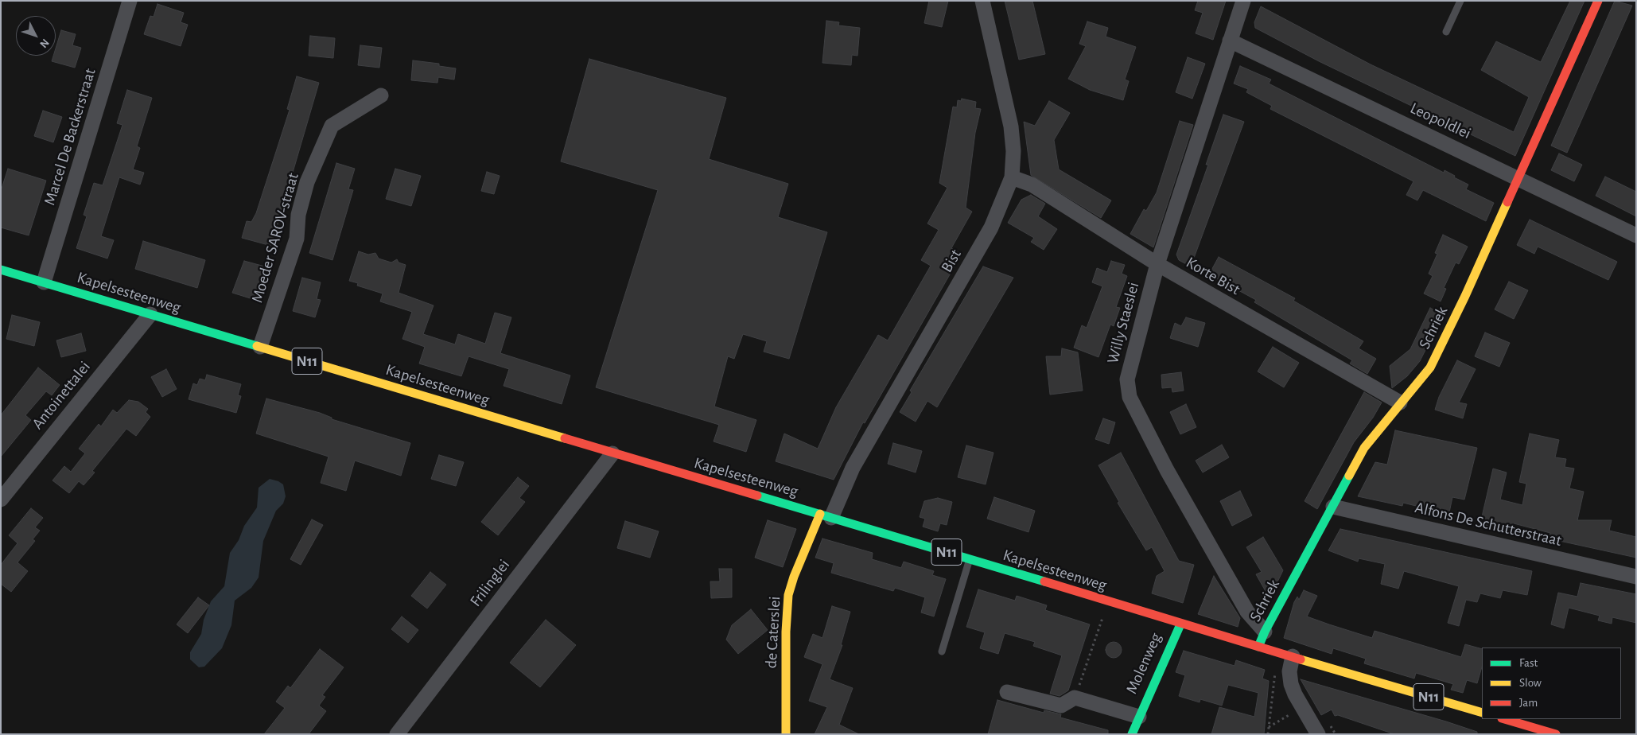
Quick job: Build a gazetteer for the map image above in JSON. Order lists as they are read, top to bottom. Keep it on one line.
{"streets":{"main road":["Kapelsesteenweg","Schriek","N11","de Caterslei","Molenweg"],"street":["Leopoldlei","Marcel De Backerstraat","Moeder SAROV-straat","Bist","Korte Bist","Willy Staeslei","Antoinettalei","Alfons De Schutterstraat","Frilinglei"]},"crossings":[["Leopoldlei","Willy Staeslei"],["Leopoldlei","Schriek"],["Marcel De Backerstraat","Kapelsesteenweg"],["Moeder SAROV-straat","Kapelsesteenweg"],["Bist","Korte Bist"],["Bist","Kapelsesteenweg"],["Bist","de Caterslei"],["Korte Bist","Willy Staeslei"],["Korte Bist","Schriek"],["Kapelsesteenweg","Schriek"],["Kapelsesteenweg","Antoinettalei"],["Kapelsesteenweg","Frilinglei"],["Kapelsesteenweg","de Caterslei"],["Kapelsesteenweg","Molenweg"],["Willy Staeslei","Schriek"],["Schriek","Alfons De Schutterstraat"]],"legend":["Fast","Slow","Jam"],"north":"bottom right"}
